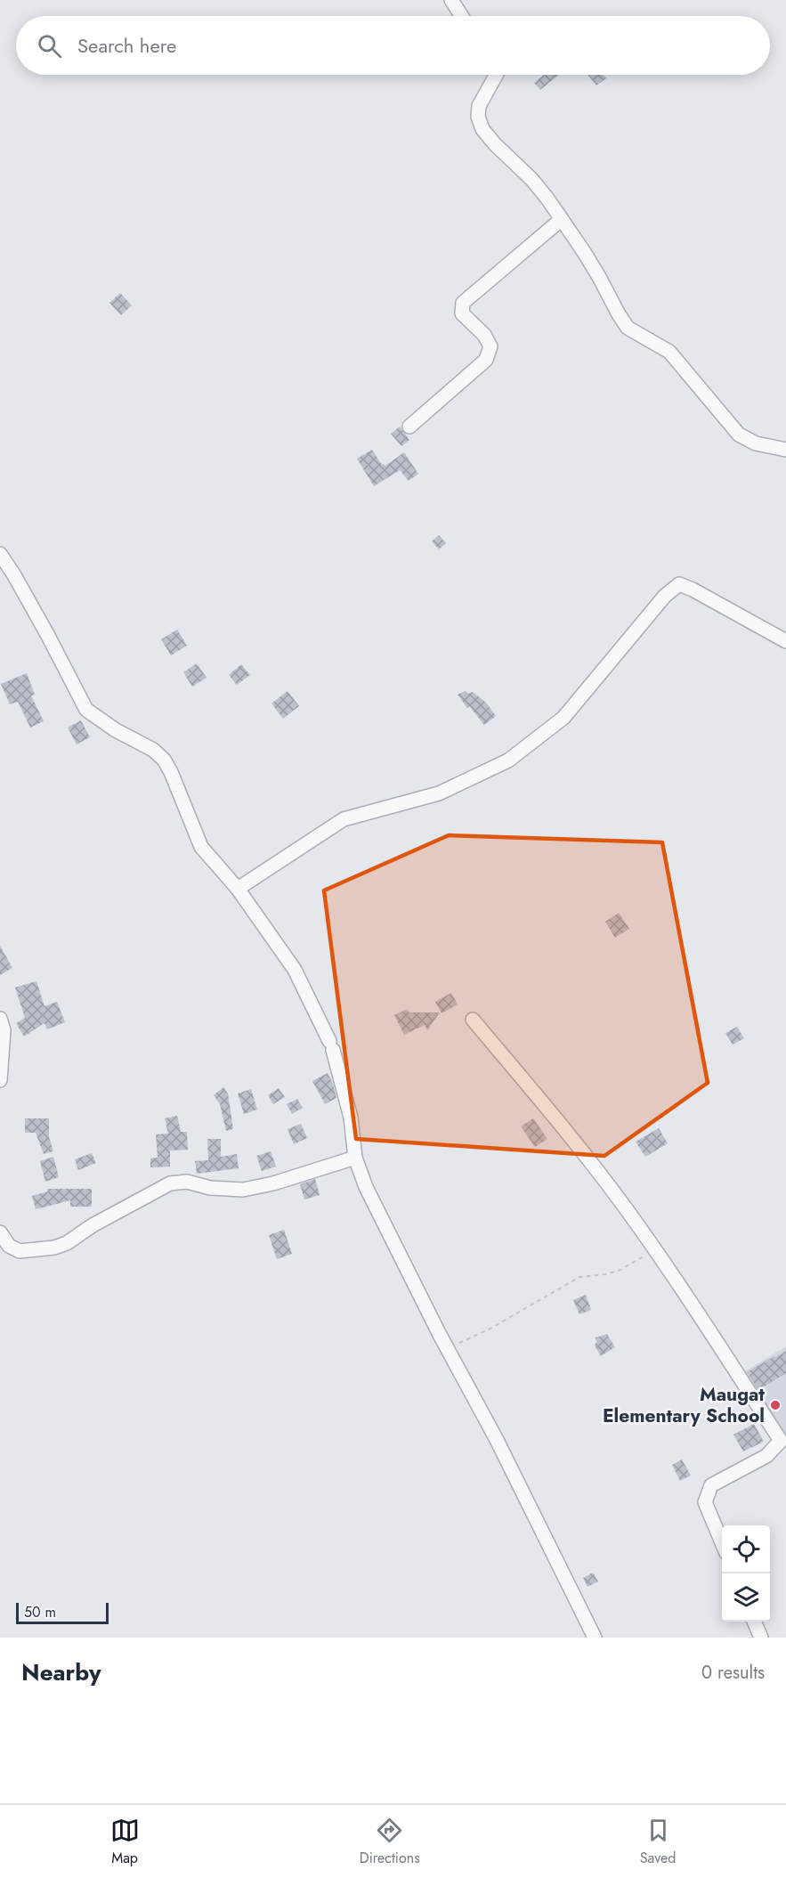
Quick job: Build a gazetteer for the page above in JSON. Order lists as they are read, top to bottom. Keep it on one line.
{"places":["Maugat Elementary School"],"scale_bar":"50 m","page":{"search":"Search here","scale":"50 m","heading":["Nearby","0 results"],"nav":["Map","Directions","Saved"]}}
